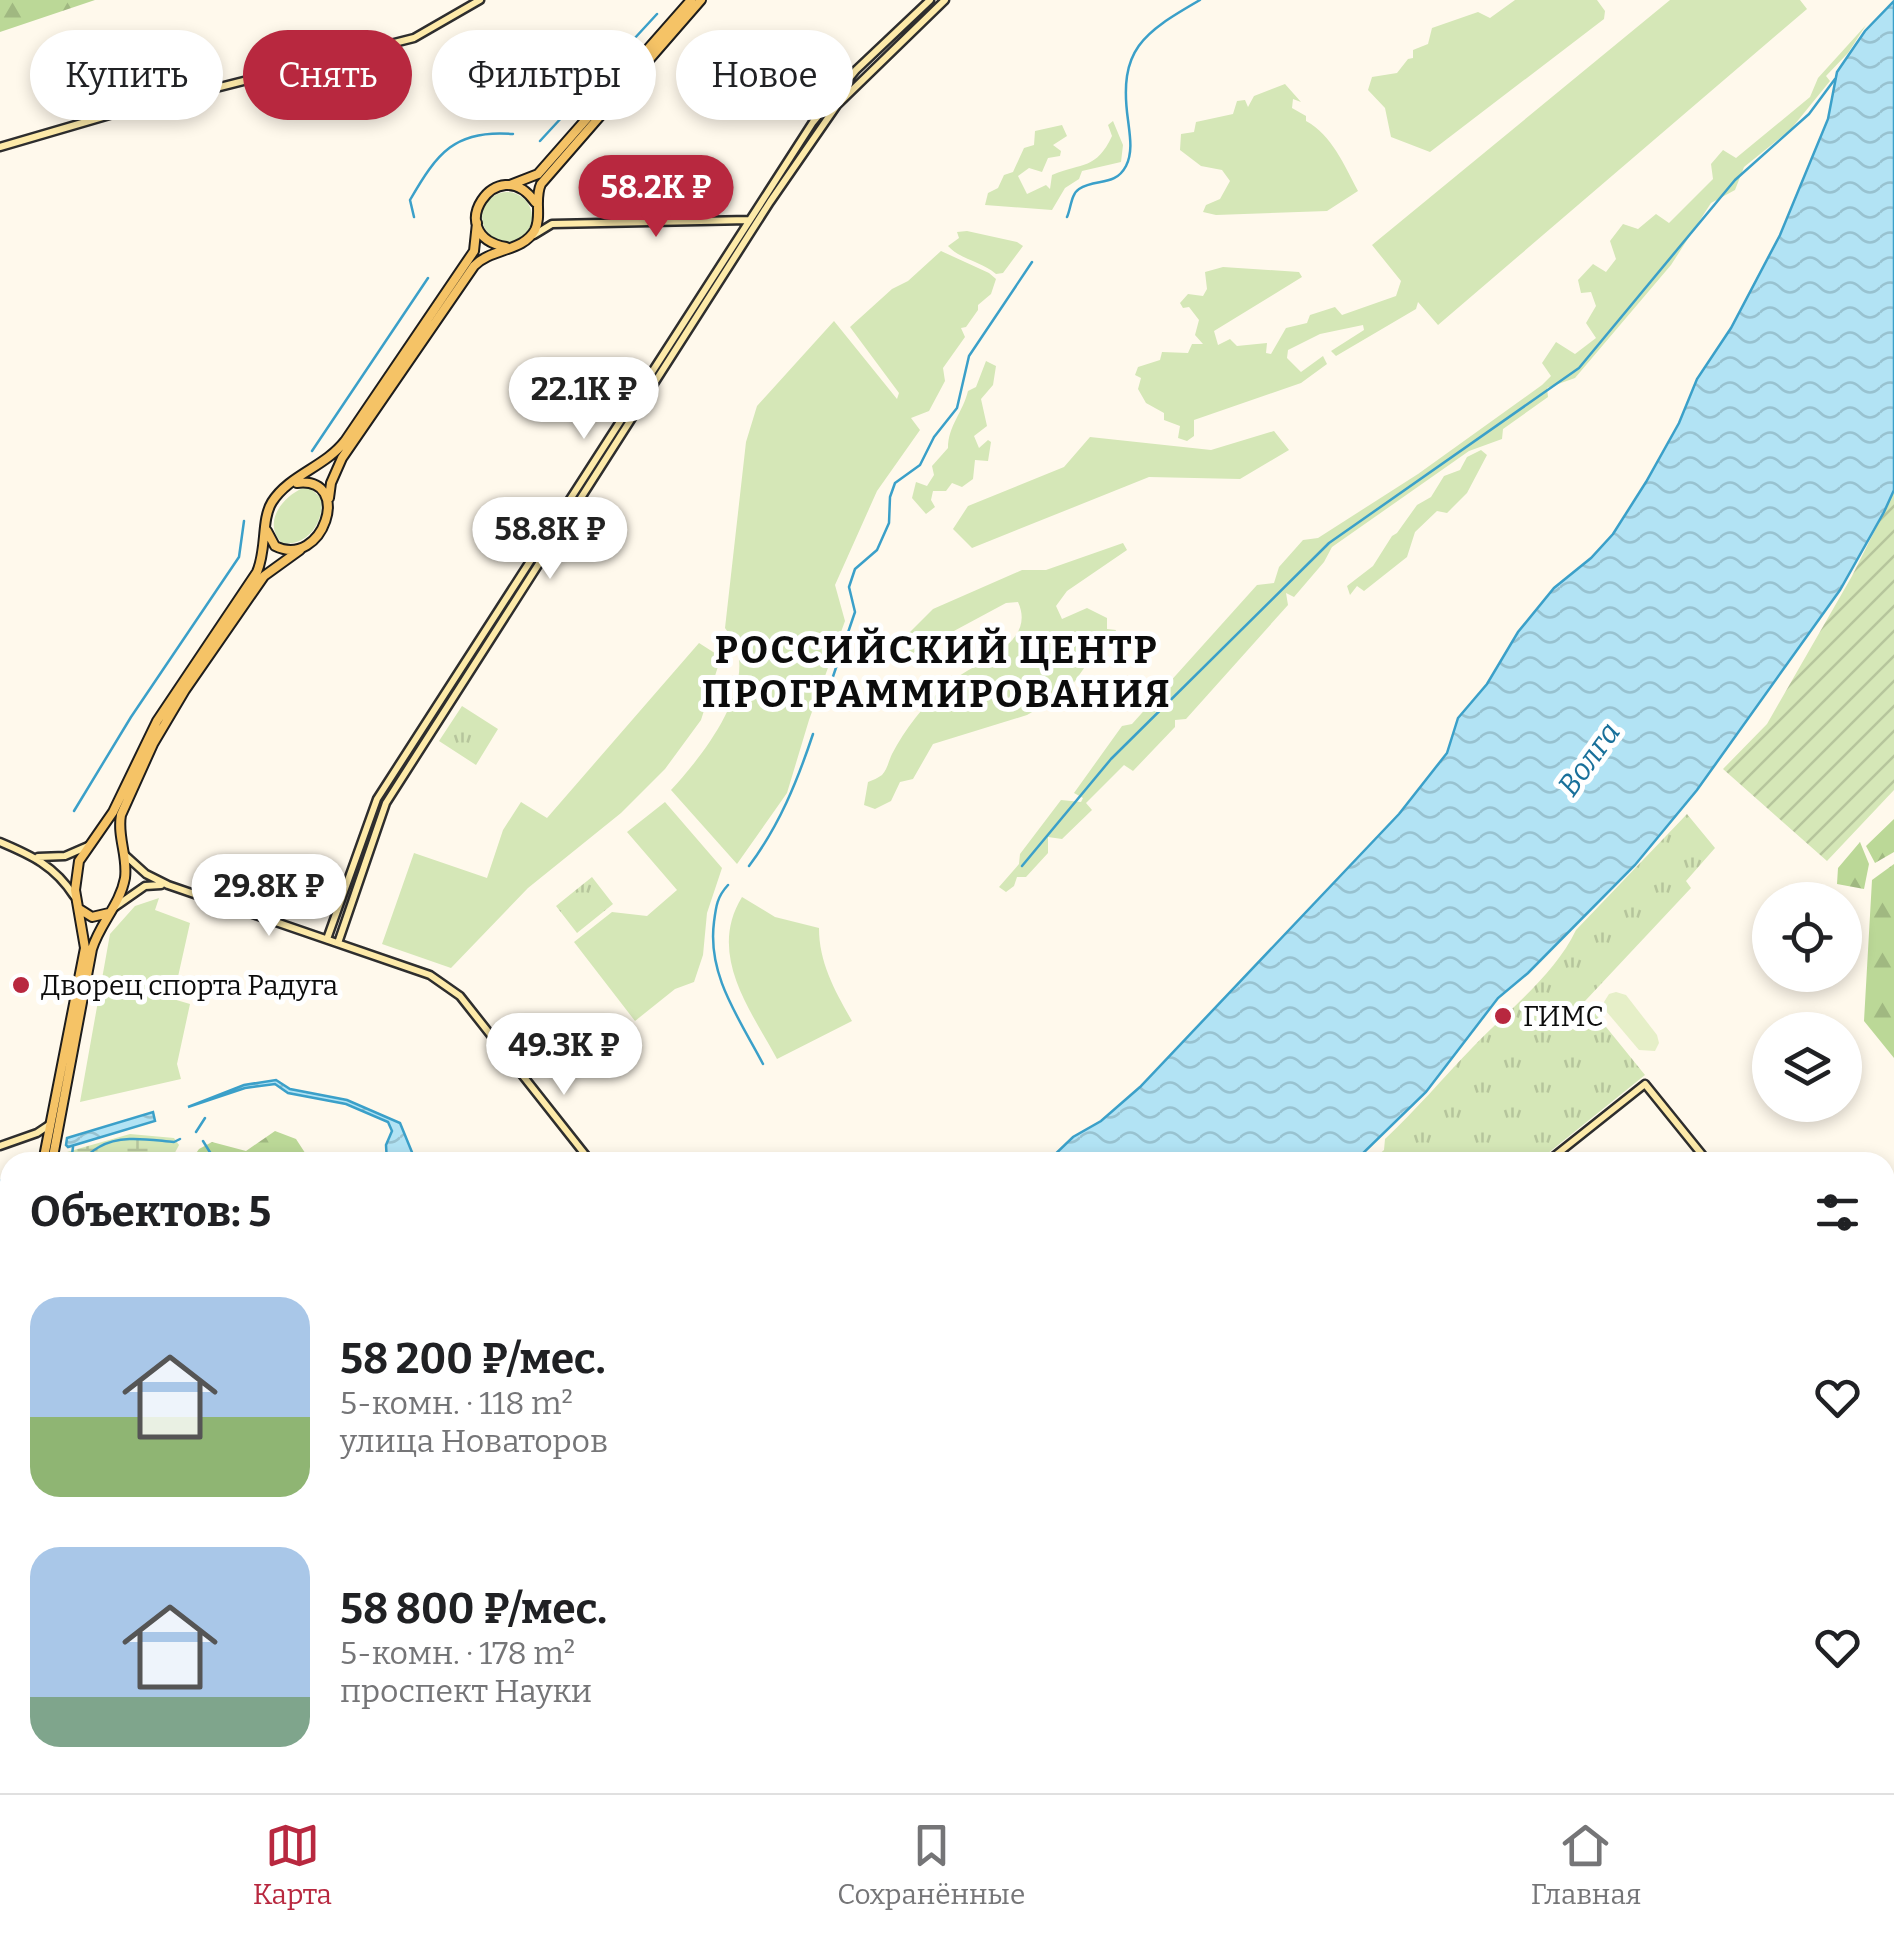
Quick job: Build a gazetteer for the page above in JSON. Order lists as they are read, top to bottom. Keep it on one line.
{"districts":["РОССИЙСКИЙ ЦЕНТР ПРОГРАММИРОВАНИЯ"],"water":["Волга"],"places":["Дворец спорта Радуга","ГИМС"],"page":{"chip":["Купить","Снять","Фильтры","Новое"],"price":["58.2K ₽","22.1K ₽","58.8K ₽","29.8K ₽","49.3K ₽"],"heading":"Объектов: 5","list":[{"name":"58 200 ₽/мес.","note":"5-комн. · 118 m² · улица Новаторов"},{"name":"58 800 ₽/мес.","note":"5-комн. · 178 m² · проспект Науки"}],"tabs":["Карта","Сохранённые","Главная"]}}
